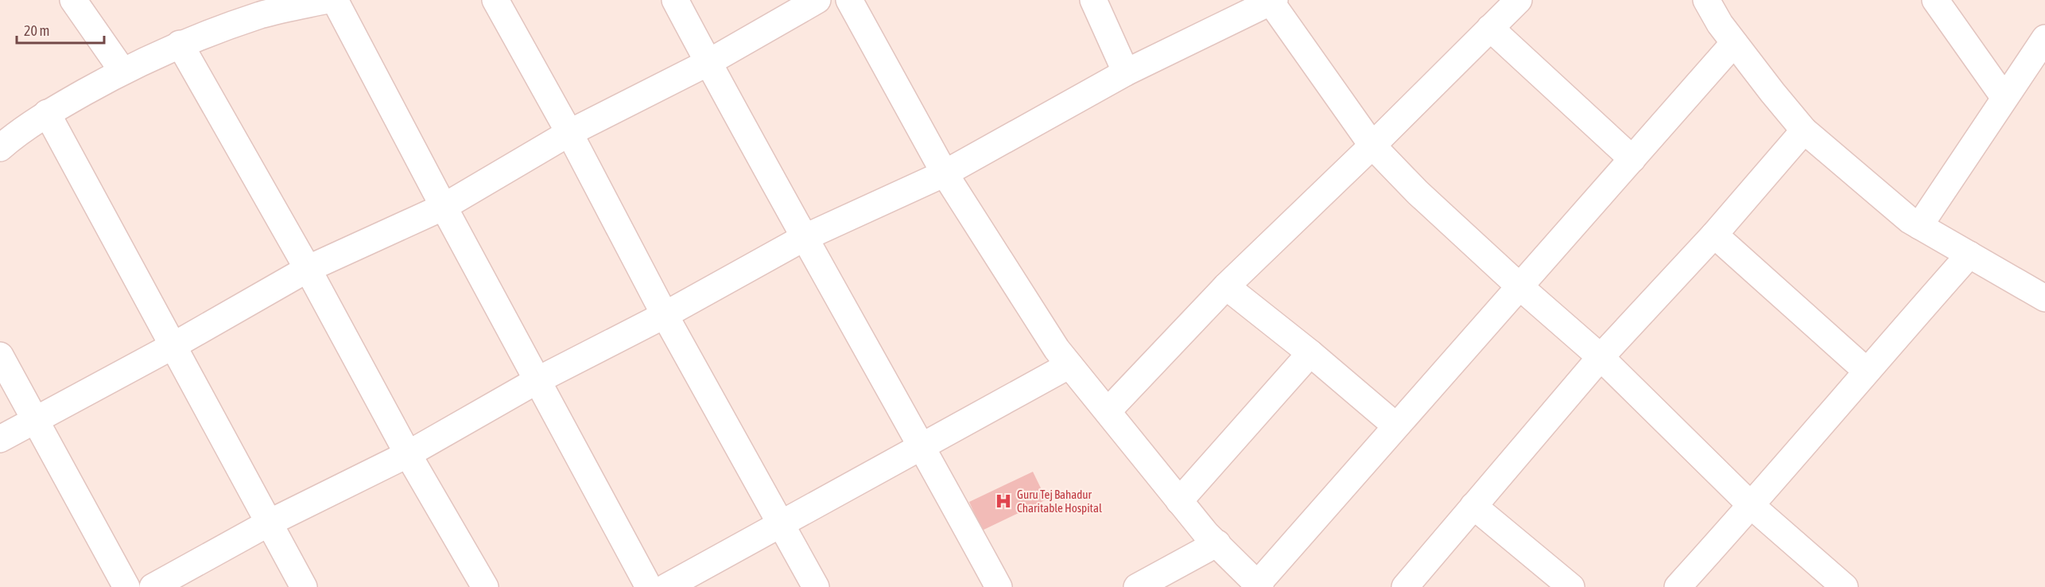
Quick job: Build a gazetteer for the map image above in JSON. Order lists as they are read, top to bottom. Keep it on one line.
{"places":{"hospital":["Guru Tej Bahadur Charitable Hospital"]},"scale_bar":"20 m"}
